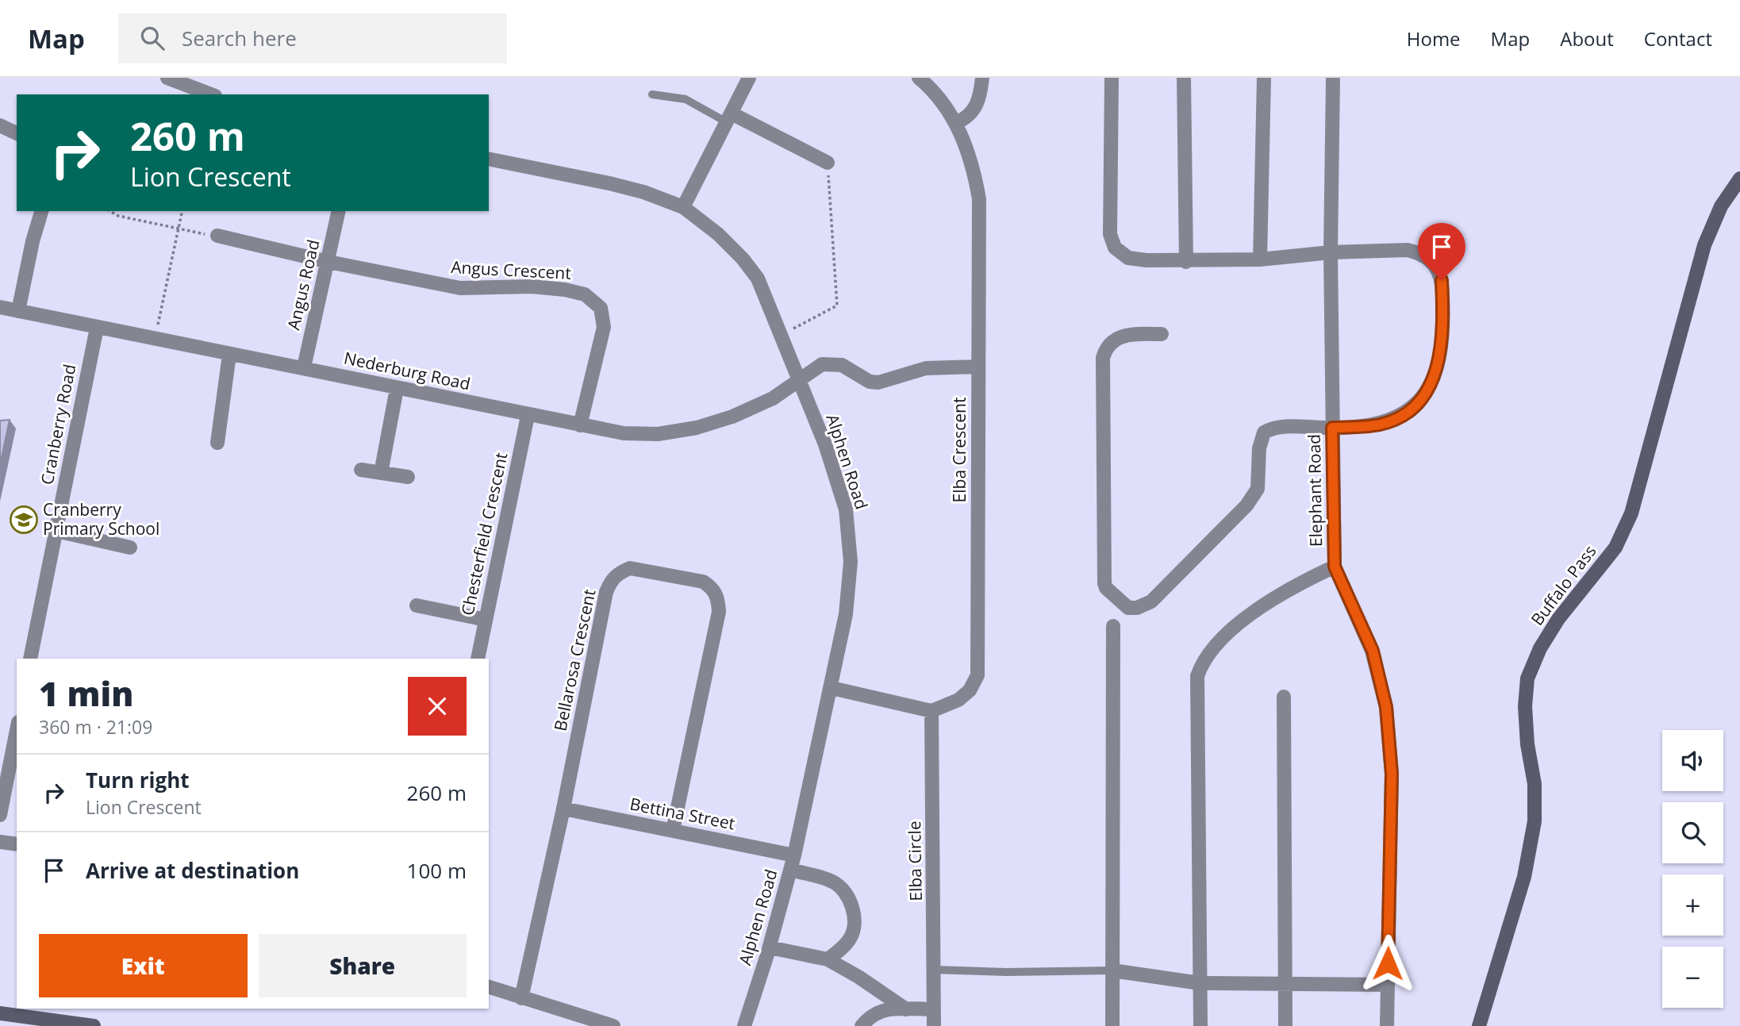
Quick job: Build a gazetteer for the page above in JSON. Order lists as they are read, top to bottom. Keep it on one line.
{"streets":{"main road":["Buffalo Pass"],"street":["Angus Crescent","Angus Road","Nederburg Road","Cranberry Road","Elba Crescent","Alphen Road","Elephant Road","Chesterfield Crescent","Bellarosa Crescent","Bettina Street","Elba Circle"]},"crossings":[["Angus Crescent","Angus Road"],["Angus Crescent","Nederburg Road"],["Angus Road","Nederburg Road"],["Nederburg Road","Cranberry Road"],["Nederburg Road","Elba Crescent"],["Nederburg Road","Alphen Road"],["Nederburg Road","Chesterfield Crescent"],["Elba Crescent","Elba Circle"],["Alphen Road","Bettina Street"],["Bellarosa Crescent","Bettina Street"]],"places":{"school or university":["Cranberry Primary School"]},"page":{"header":"Map","search":"Search here","nav":["Home","Map","About","Contact"],"turn":["260 m","Lion Crescent"],"heading":["1 min","360 m · 21:09"],"map_buttons":["+","−"],"list":[{"name":"Turn right","note":"Lion Crescent","value":"260 m"},{"name":"Arrive at destination","value":"100 m"}],"buttons":["Exit","Share"]}}
